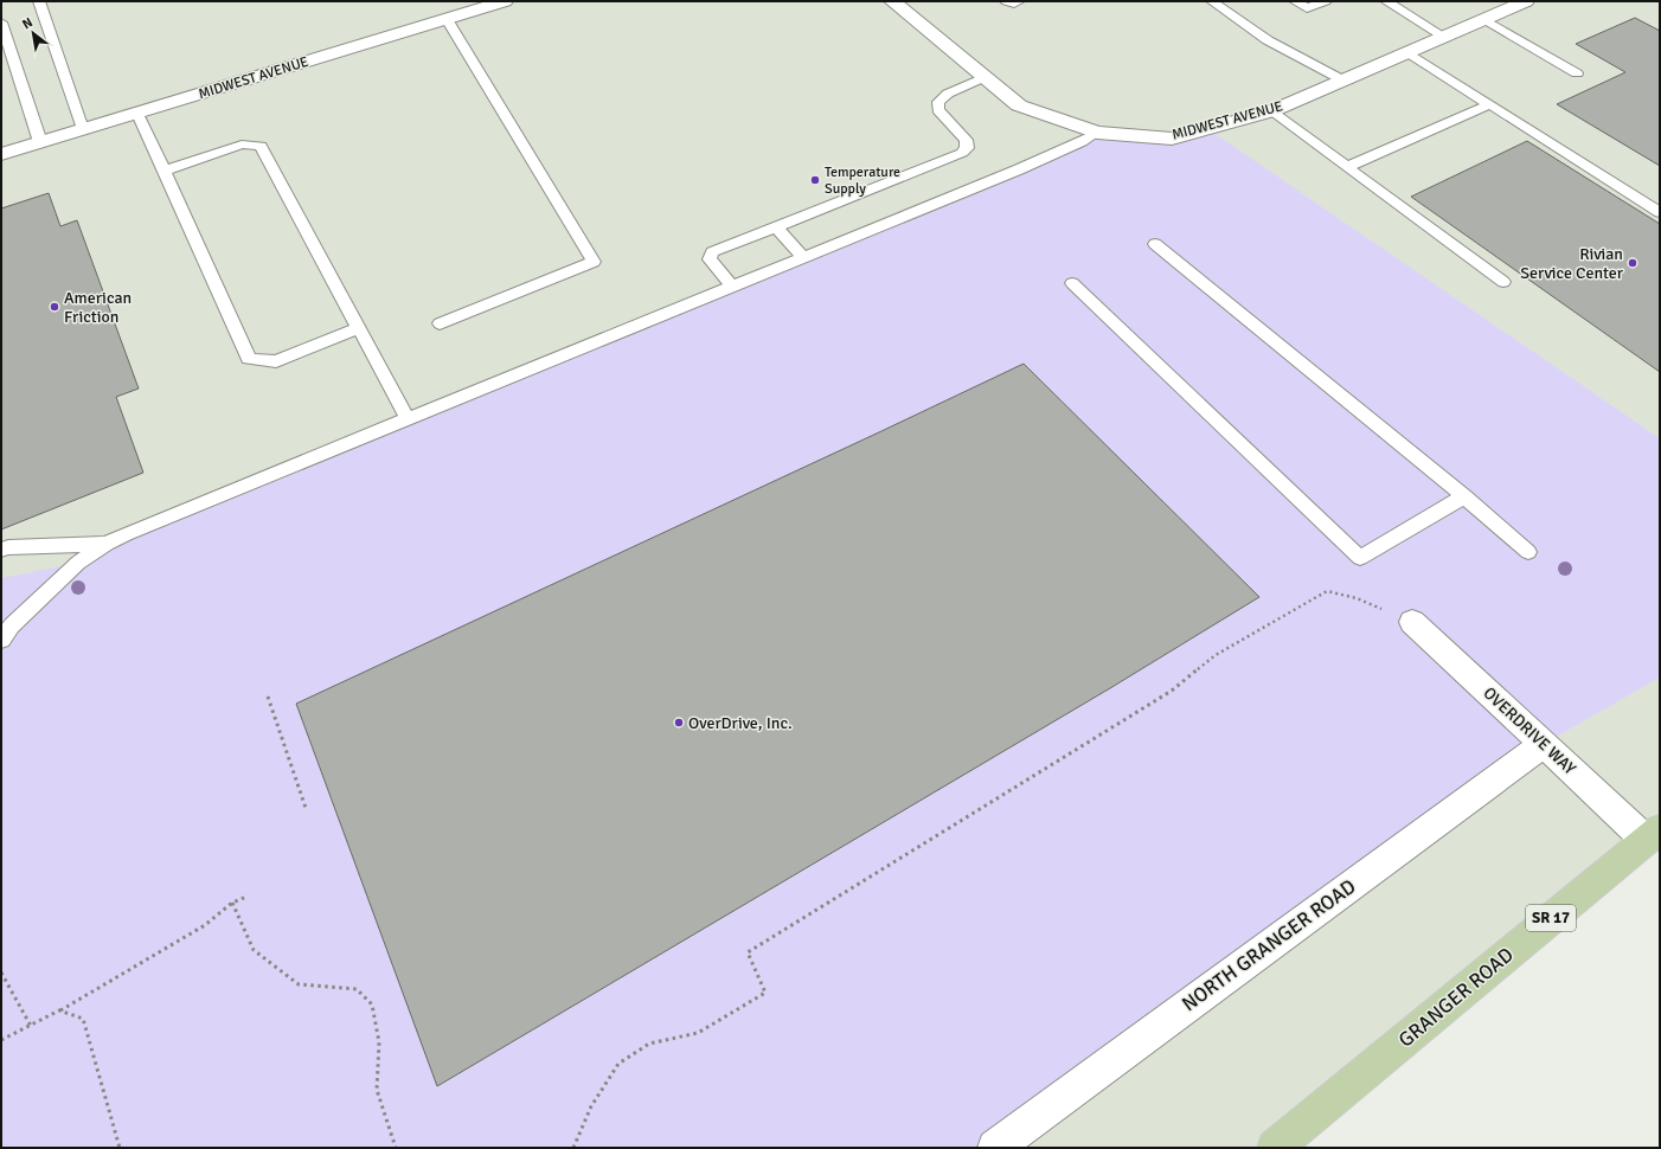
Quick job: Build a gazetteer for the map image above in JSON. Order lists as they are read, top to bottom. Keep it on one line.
{"streets":{"main road":["SR 17","GRANGER ROAD"],"street":["MIDWEST AVENUE","OVERDRIVE WAY","NORTH GRANGER ROAD"]},"crossings":[["OVERDRIVE WAY","NORTH GRANGER ROAD"],["OVERDRIVE WAY","GRANGER ROAD"]],"places":["Temperature Supply","Rivian Service Center","American Friction","OverDrive, Inc."],"north":"top left"}
